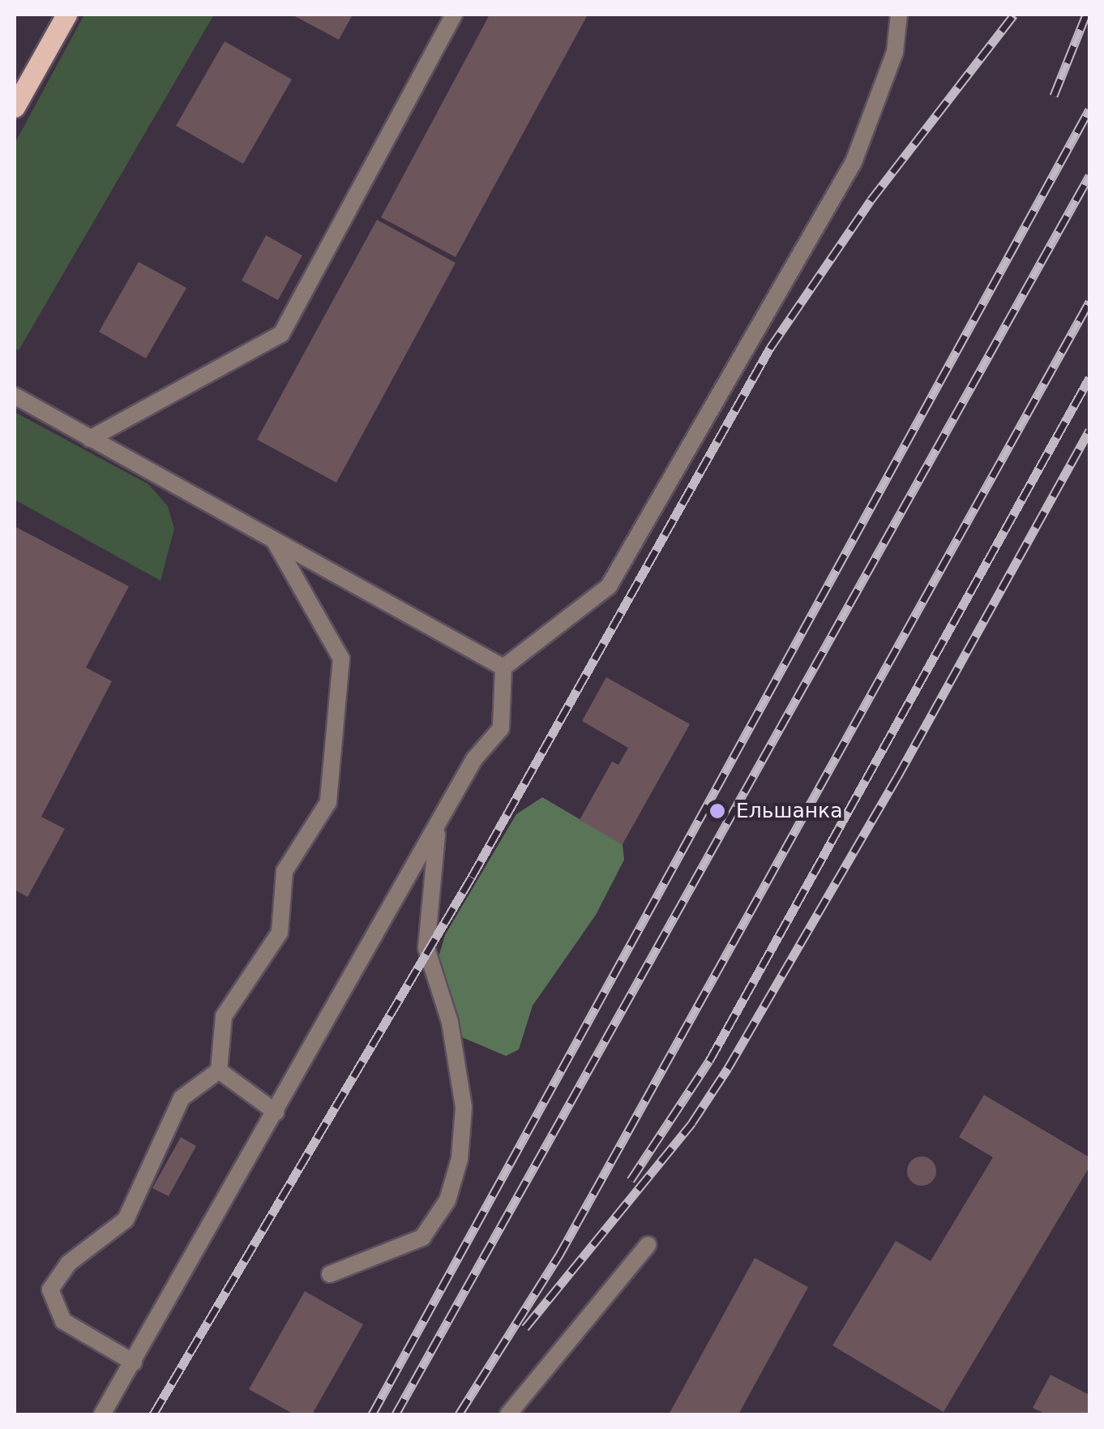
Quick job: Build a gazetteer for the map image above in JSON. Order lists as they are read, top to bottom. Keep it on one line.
{"places":["Ельшанка"]}
